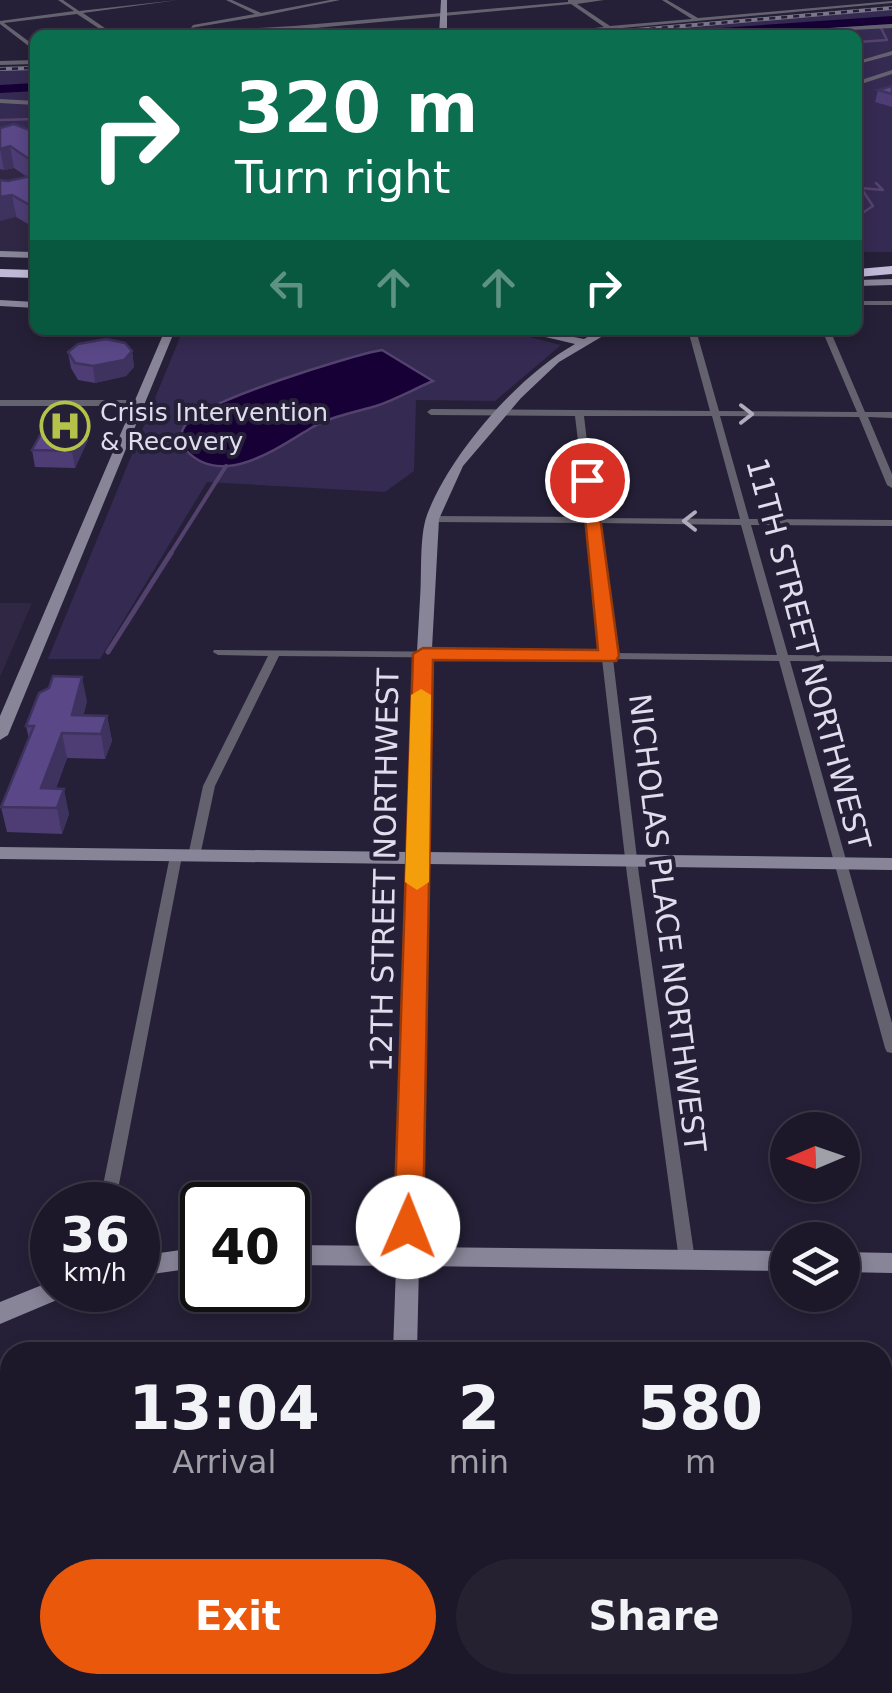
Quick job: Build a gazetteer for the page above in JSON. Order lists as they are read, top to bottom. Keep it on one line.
{"streets":{"street":["11TH STREET NORTHWEST","12TH STREET NORTHWEST","NICHOLAS PLACE NORTHWEST"]},"places":{"hospital":["Crisis Intervention & Recovery"]},"north":"left","page":{"turn":["320 m","Turn right"],"speed":"36 km/h","limit":"40","eta":["13:04","Arrival","2","min","580","m"],"buttons":["Exit","Share"]}}
